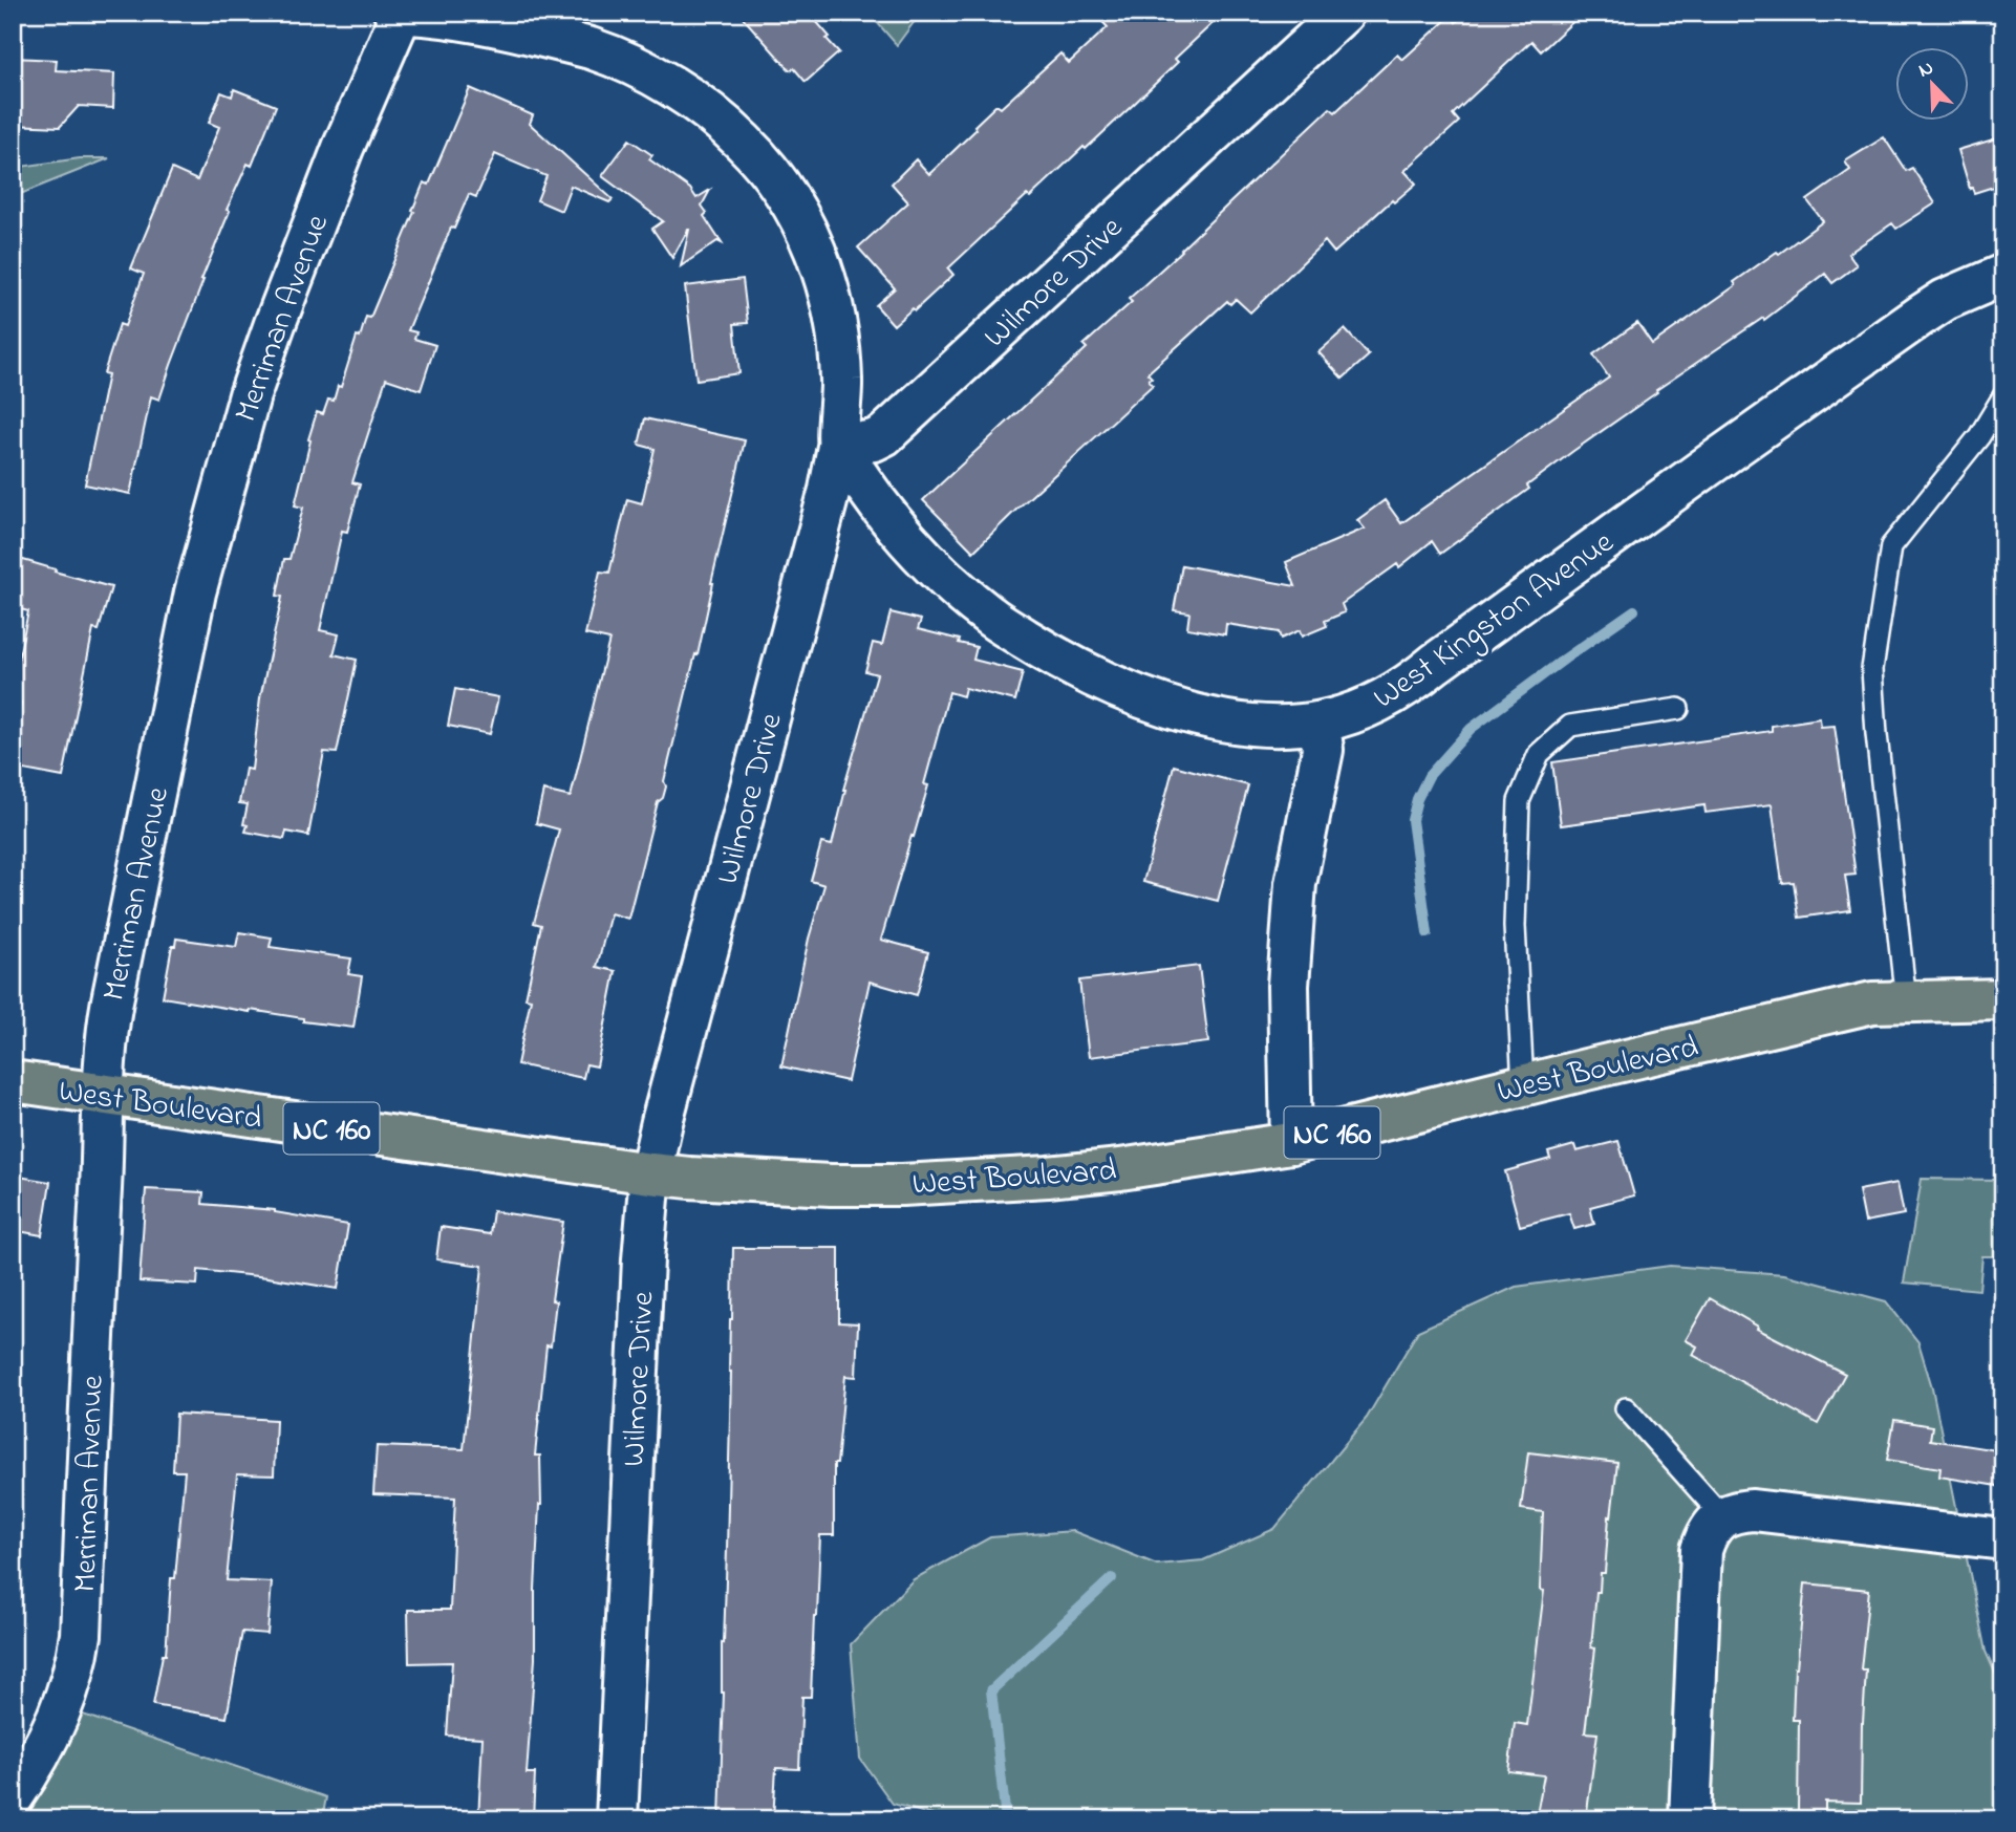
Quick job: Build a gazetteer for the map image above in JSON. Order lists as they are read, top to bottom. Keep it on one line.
{"streets":{"main road":["West Boulevard","NC 160"],"street":["Wilmore Drive","Merriman Avenue","West Kingston Avenue"]},"crossings":[["Wilmore Drive","West Kingston Avenue"],["Wilmore Drive","West Boulevard"],["Merriman Avenue","West Boulevard"]],"north":"top left"}
